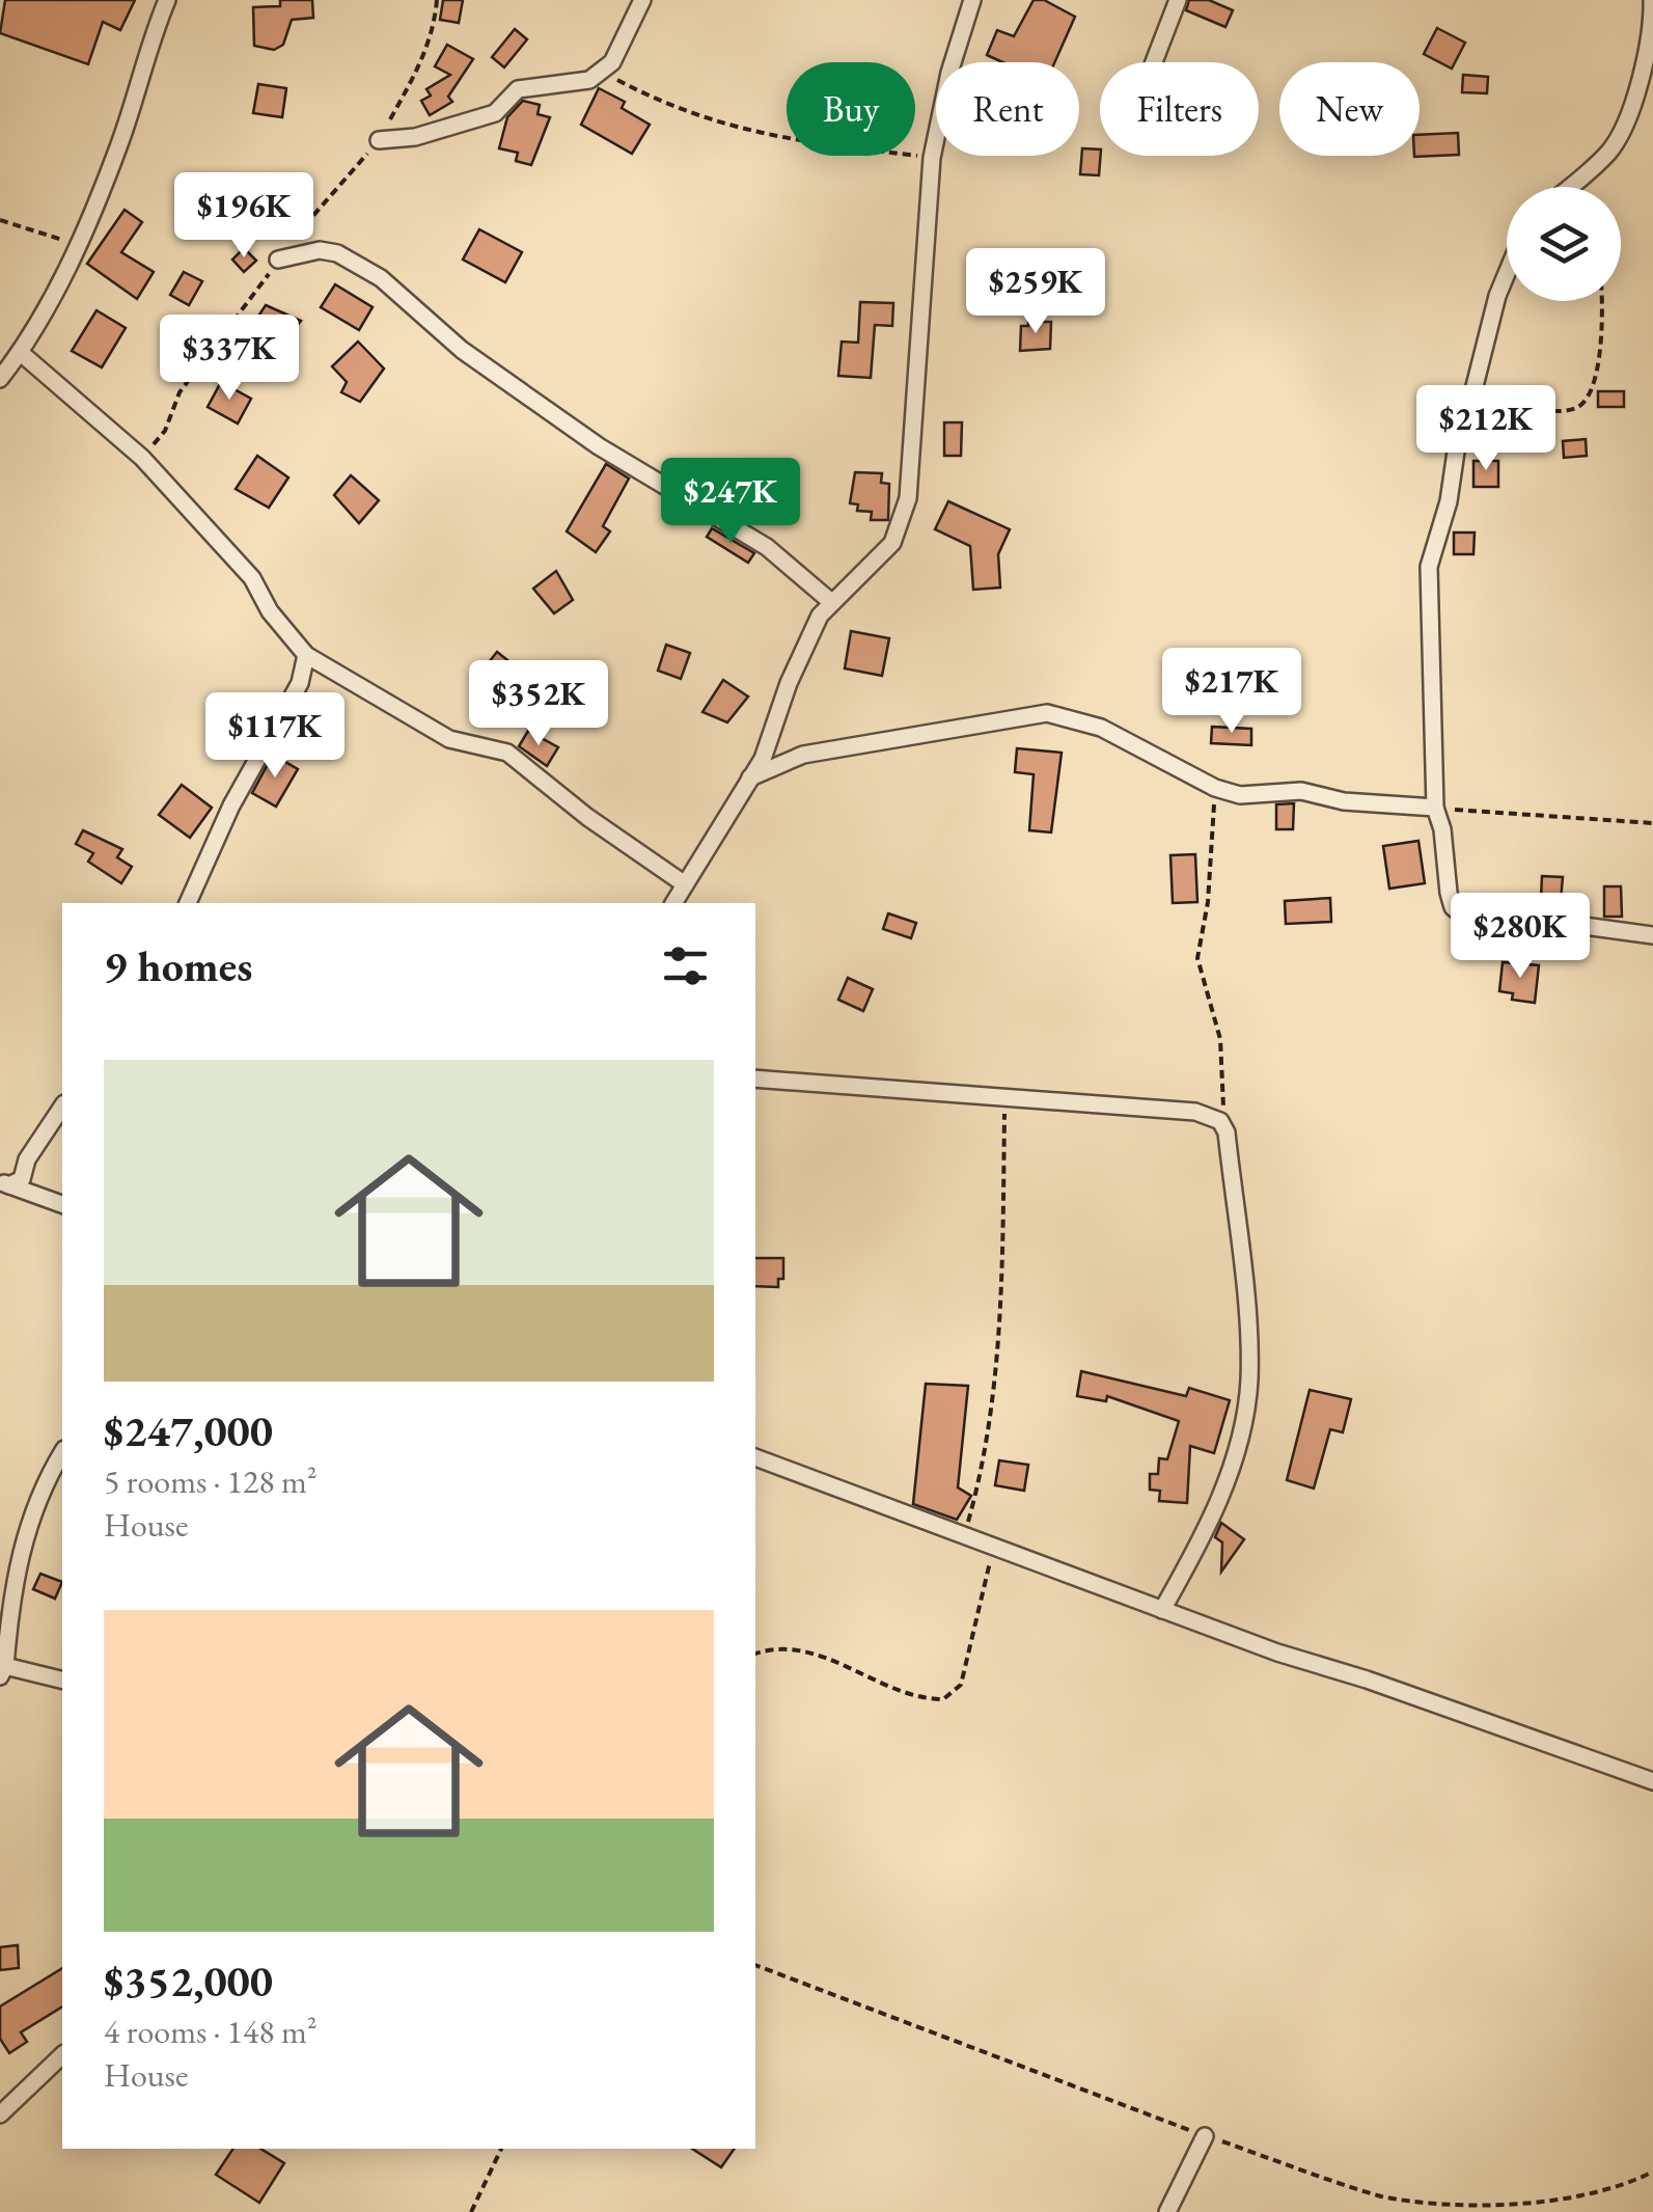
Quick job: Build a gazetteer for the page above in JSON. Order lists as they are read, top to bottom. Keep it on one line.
{"page":{"chip":["Buy","Rent","Filters","New"],"price":["$196K","$259K","$337K","$212K","$247K","$217K","$352K","$117K","$280K"],"heading":"9 homes","list":[{"name":"$247,000","note":"5 rooms · 128 m² · House"},{"name":"$352,000","note":"4 rooms · 148 m² · House"}]}}
